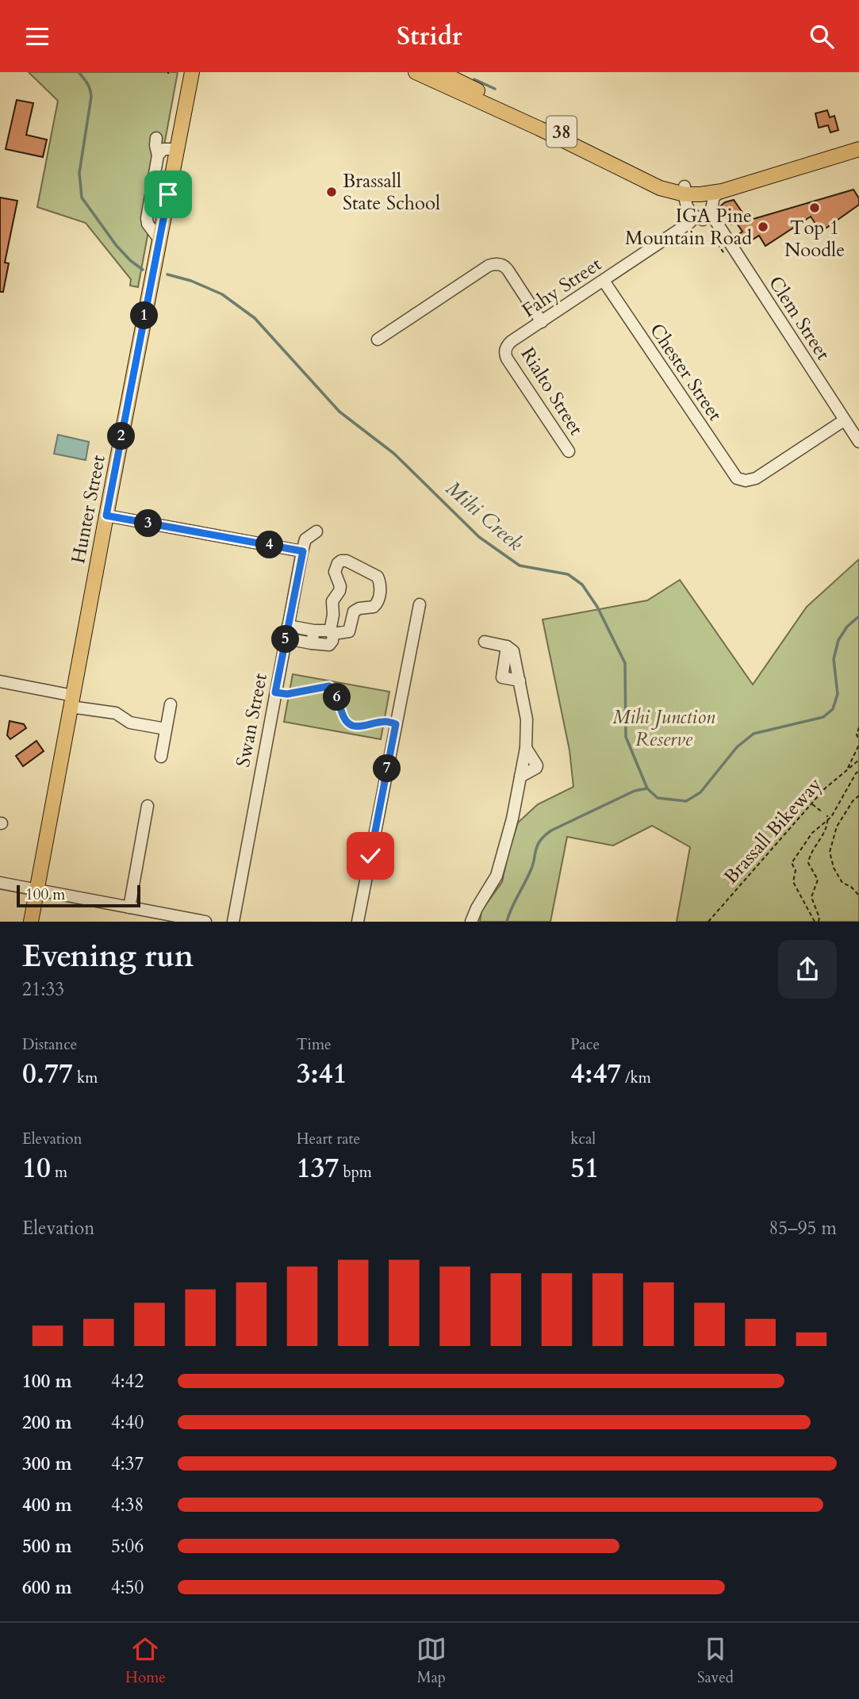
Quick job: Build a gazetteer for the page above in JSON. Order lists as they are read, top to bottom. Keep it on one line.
{"streets":{"main road":["38","Hunter Street"],"street":["Fahy Street","Clem Street","Chester Street","Rialto Street","Swan Street"],"path":["Brassall Bikeway"]},"crossings":[["38","Clem Street"],["Fahy Street","Chester Street"],["Fahy Street","Rialto Street"],["Clem Street","Chester Street"]],"water":["Mihi Creek"],"parks":["Mihi Junction Reserve"],"places":["Brassall State School","Top 1 Noodle","IGA Pine Mountain Road"],"scale_bar":"100 m","page":{"header":"Stridr","pins":["1","2","3","4","5","6","7"],"scale":"100 m","heading":["Evening run","21:33"],"stats":[["Distance","0.77 km"],["Time","3:41"],["Pace","4:47 /km"],["Elevation","10 m"],["Heart rate","137 bpm"],["kcal","51"]],"chart":["Elevation","85–95 m"],"list":[{"name":"100 m","note":"4:42"},{"name":"200 m","note":"4:40"},{"name":"300 m","note":"4:37"},{"name":"400 m","note":"4:38"},{"name":"500 m","note":"5:06"},{"name":"600 m","note":"4:50"}],"tabs":["Home","Map","Saved"]}}
